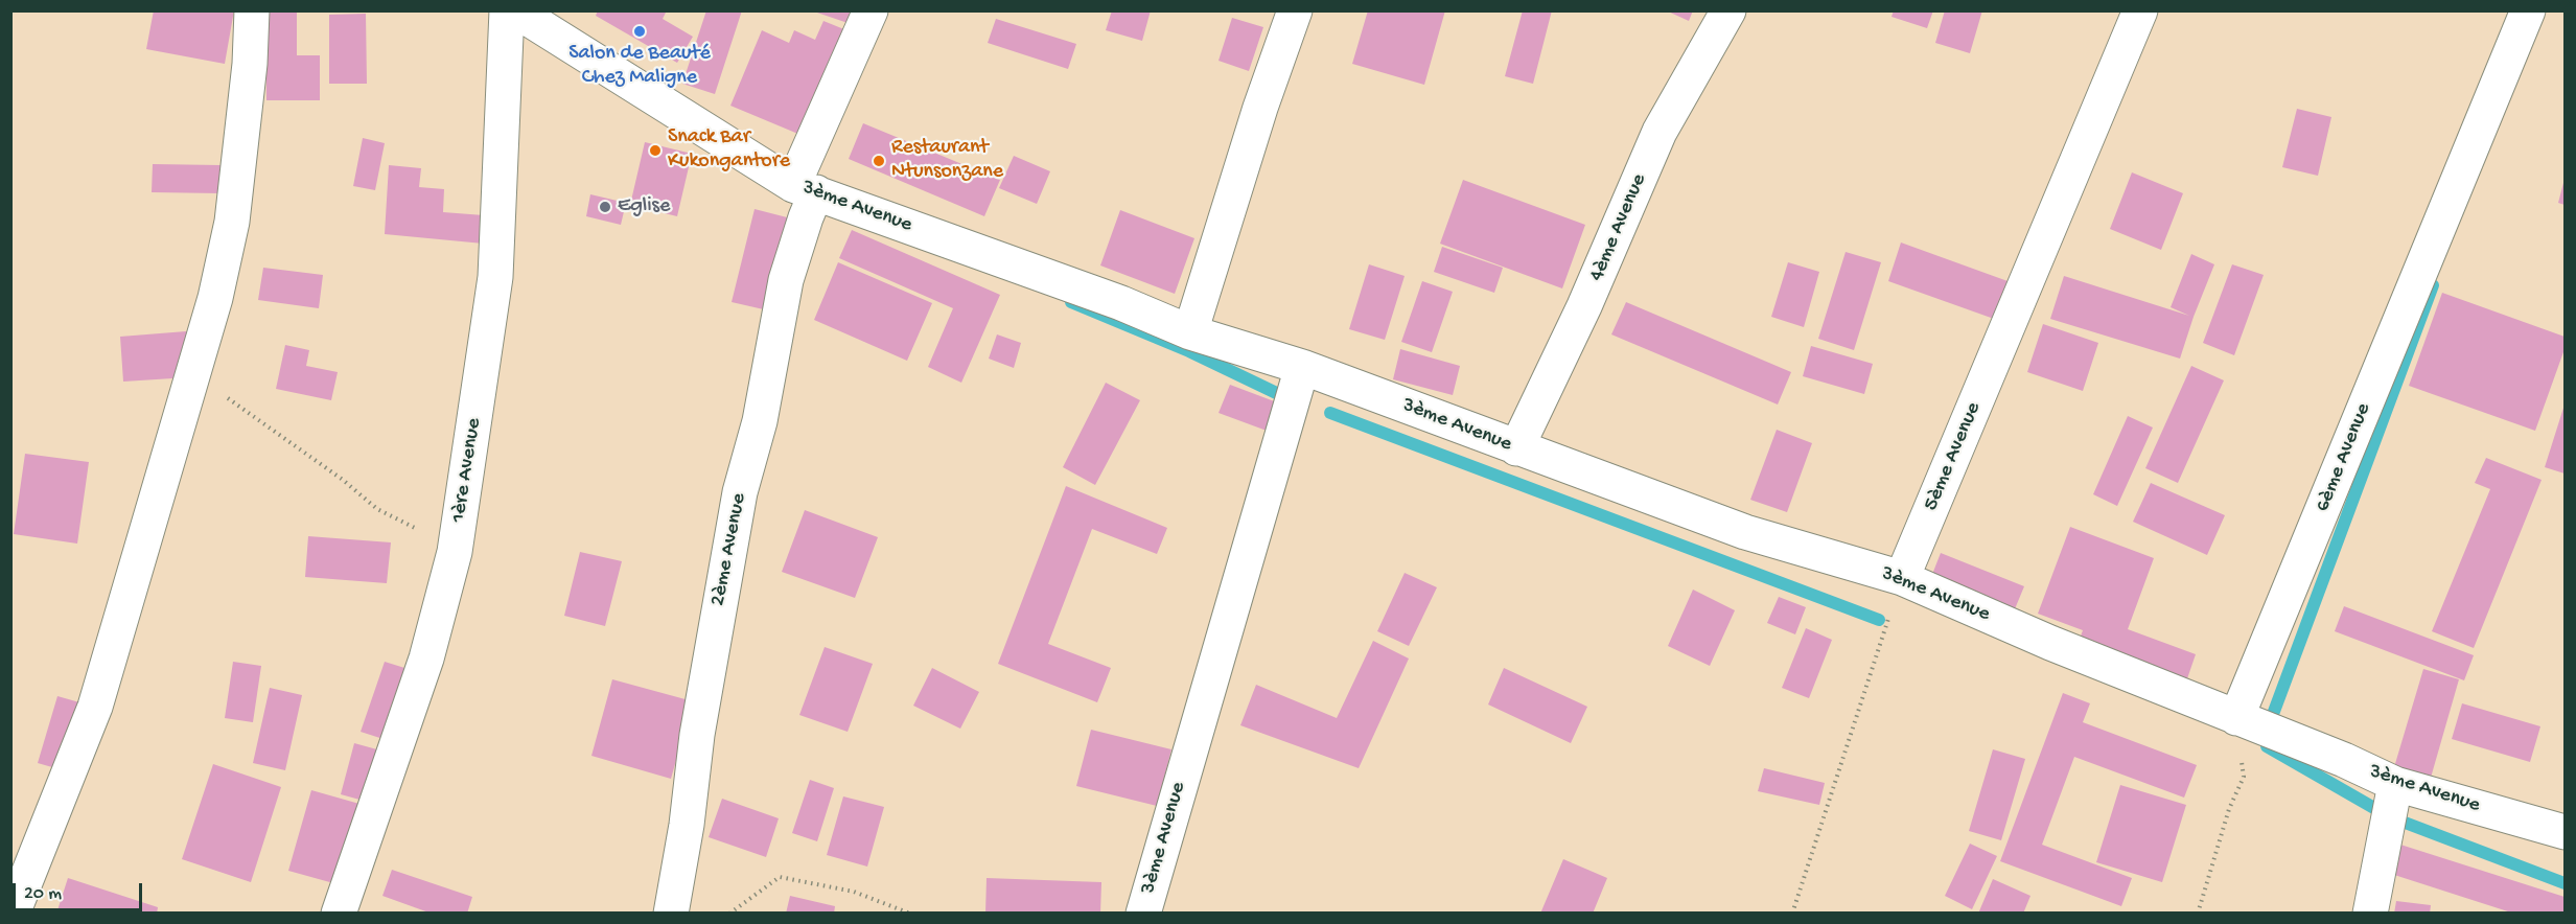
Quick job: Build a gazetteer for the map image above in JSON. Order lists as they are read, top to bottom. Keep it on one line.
{"streets":{"street":["3ème Avenue","4ème Avenue","5ème Avenue","6ème Avenue","1ère Avenue","2ème Avenue"]},"crossings":[["3ème Avenue","4ème Avenue"],["3ème Avenue","5ème Avenue"],["3ème Avenue","6ème Avenue"],["3ème Avenue","2ème Avenue"]],"places":["Salon de Beauté Chez Maligne","Snack Bar Kukongantore","Restaurant Ntunsonzane","Eglise"],"scale_bar":"20 m"}
